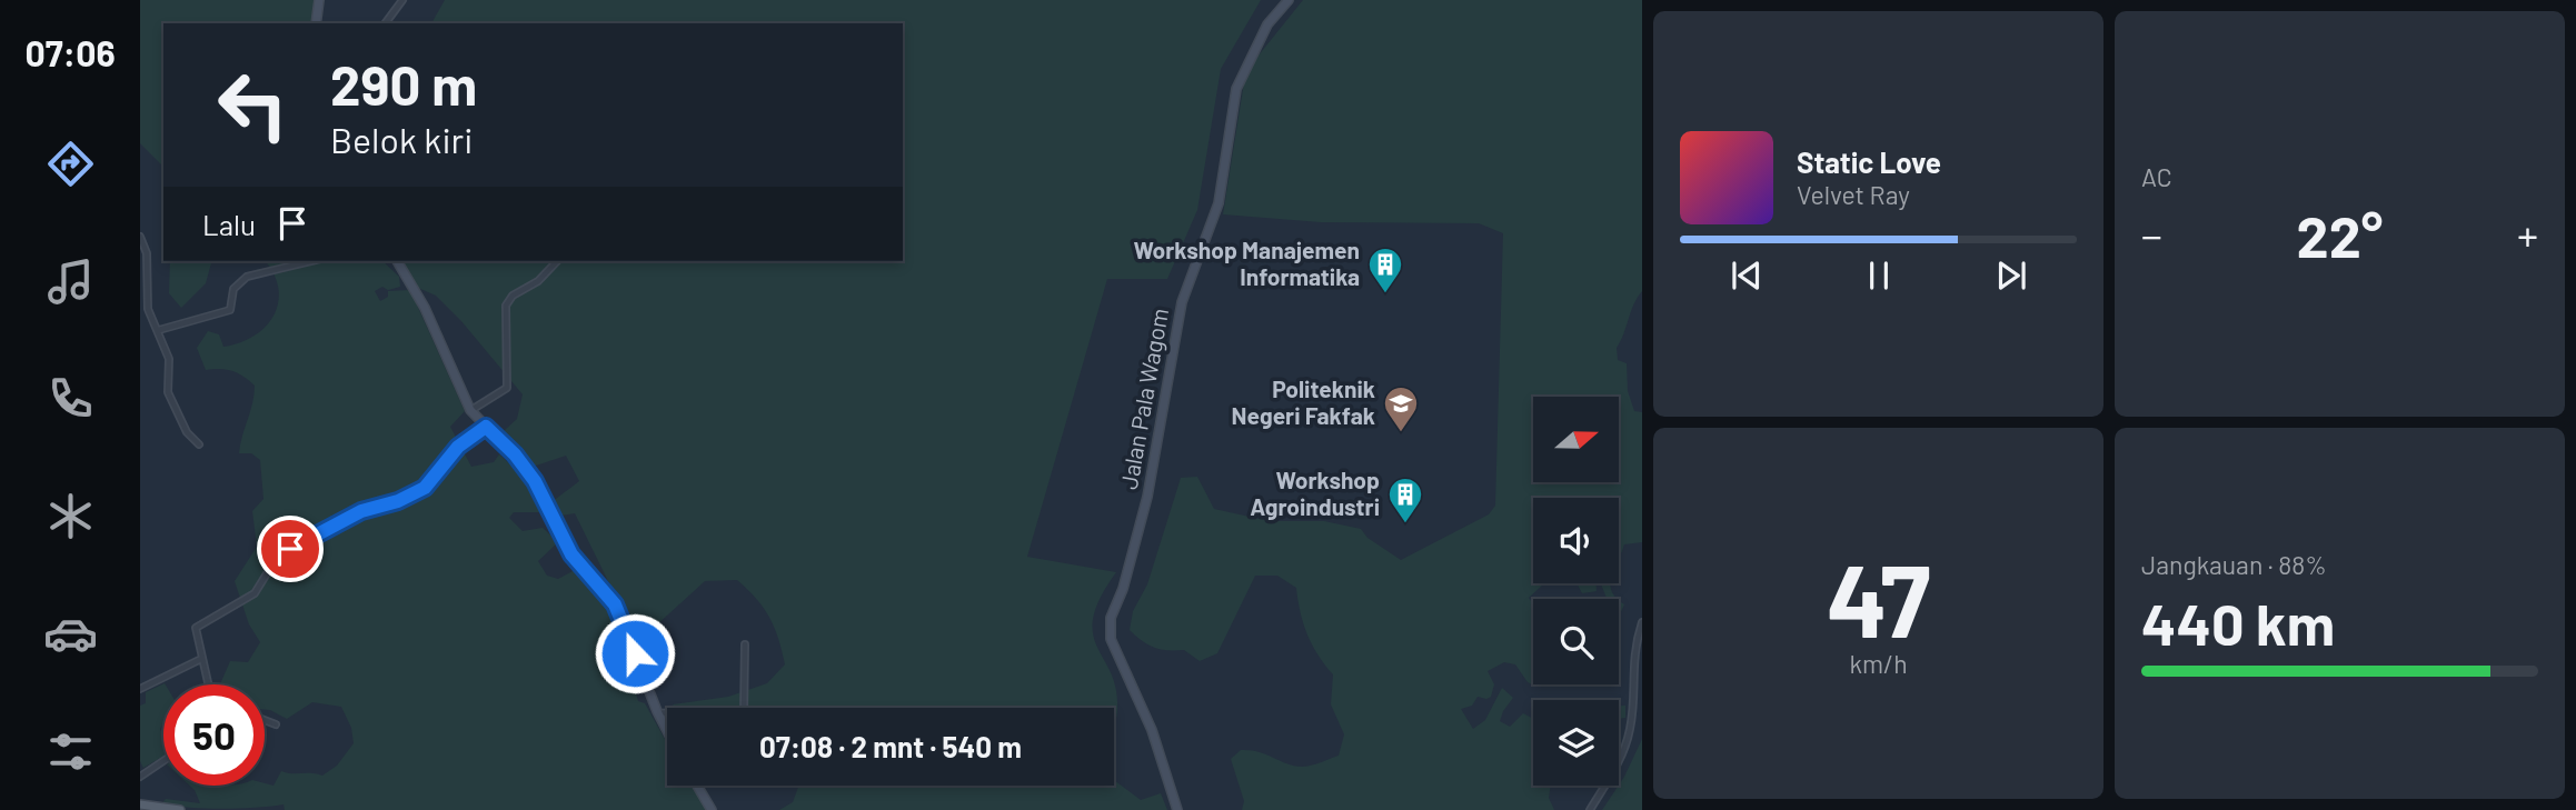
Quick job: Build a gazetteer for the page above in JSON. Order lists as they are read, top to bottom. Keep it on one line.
{"streets":{"main road":["Jalan Pala Wagom"]},"places":{"building":["Workshop Manajemen Informatika","Workshop Agroindustri"],"school or university":["Politeknik Negeri Fakfak"]},"north":"right","page":{"tabs":"07:06","tile":["AC",["47","km/h"],["Jangkauan · 88%","440 km"]],"turn":["290 m","Belok kiri"],"song":["Static Love","Velvet Ray"],"then":"Lalu","heat":["−","22°","+"],"limit":"50","trip":"07:08 · 2 mnt · 540 m"}}
